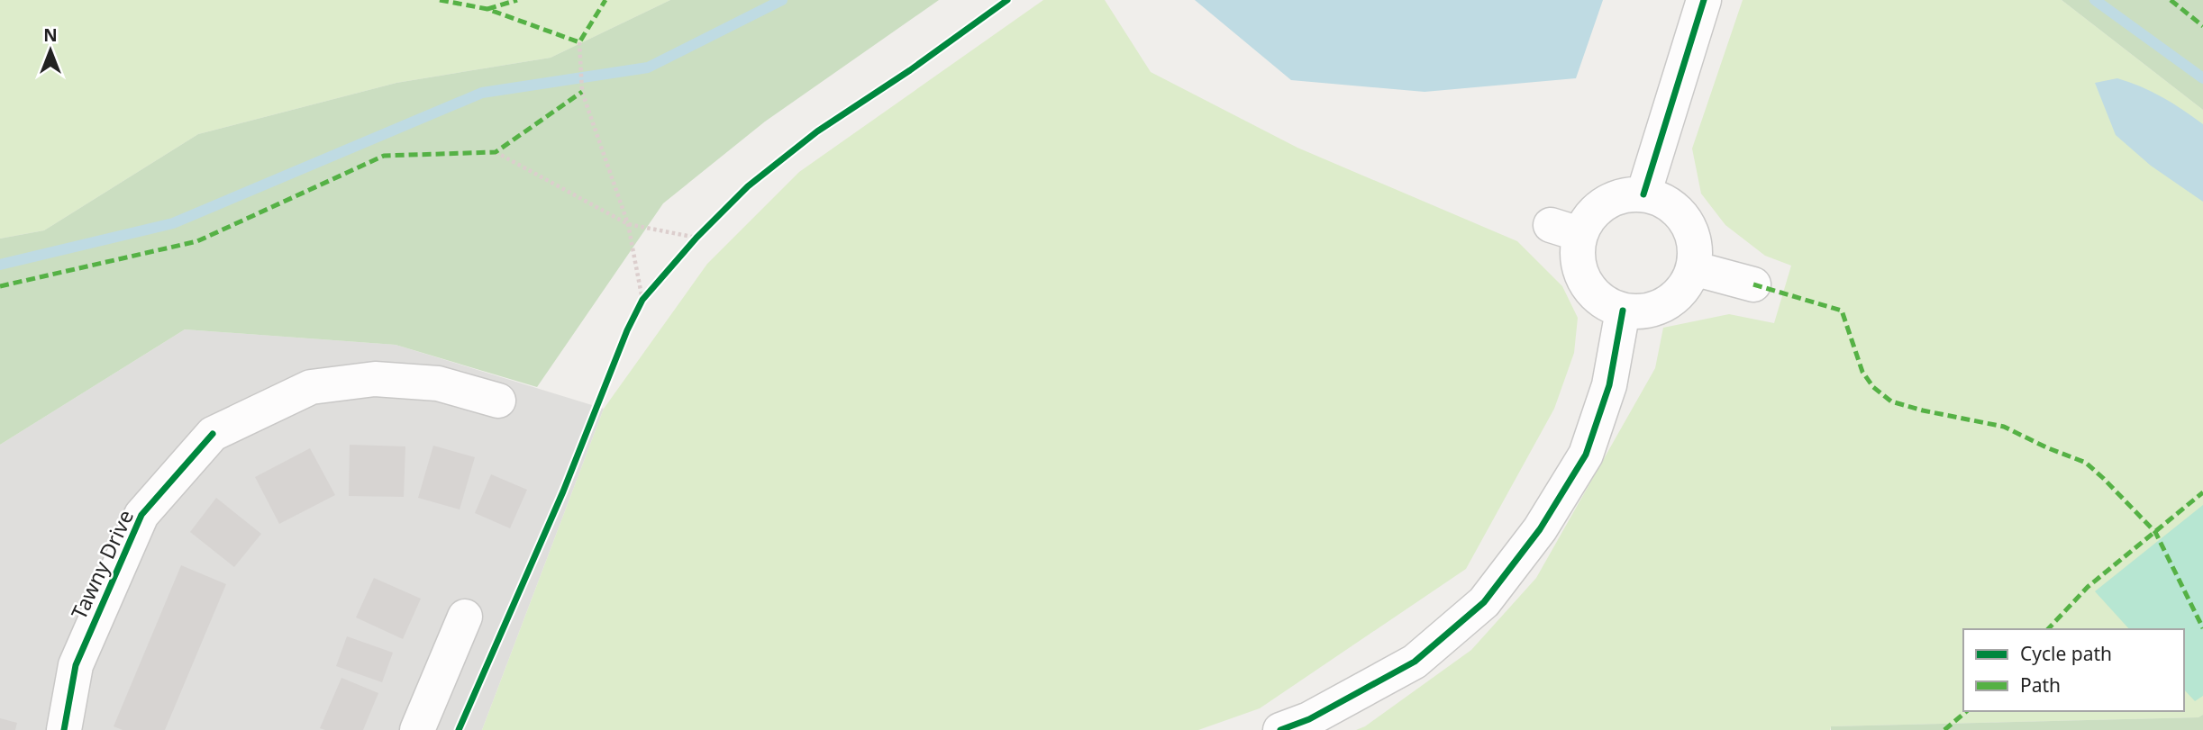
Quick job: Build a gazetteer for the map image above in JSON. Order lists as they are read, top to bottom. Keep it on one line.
{"streets":{"street":["Tawny Drive"]},"legend":["Cycle path","Path"],"north":"top"}
